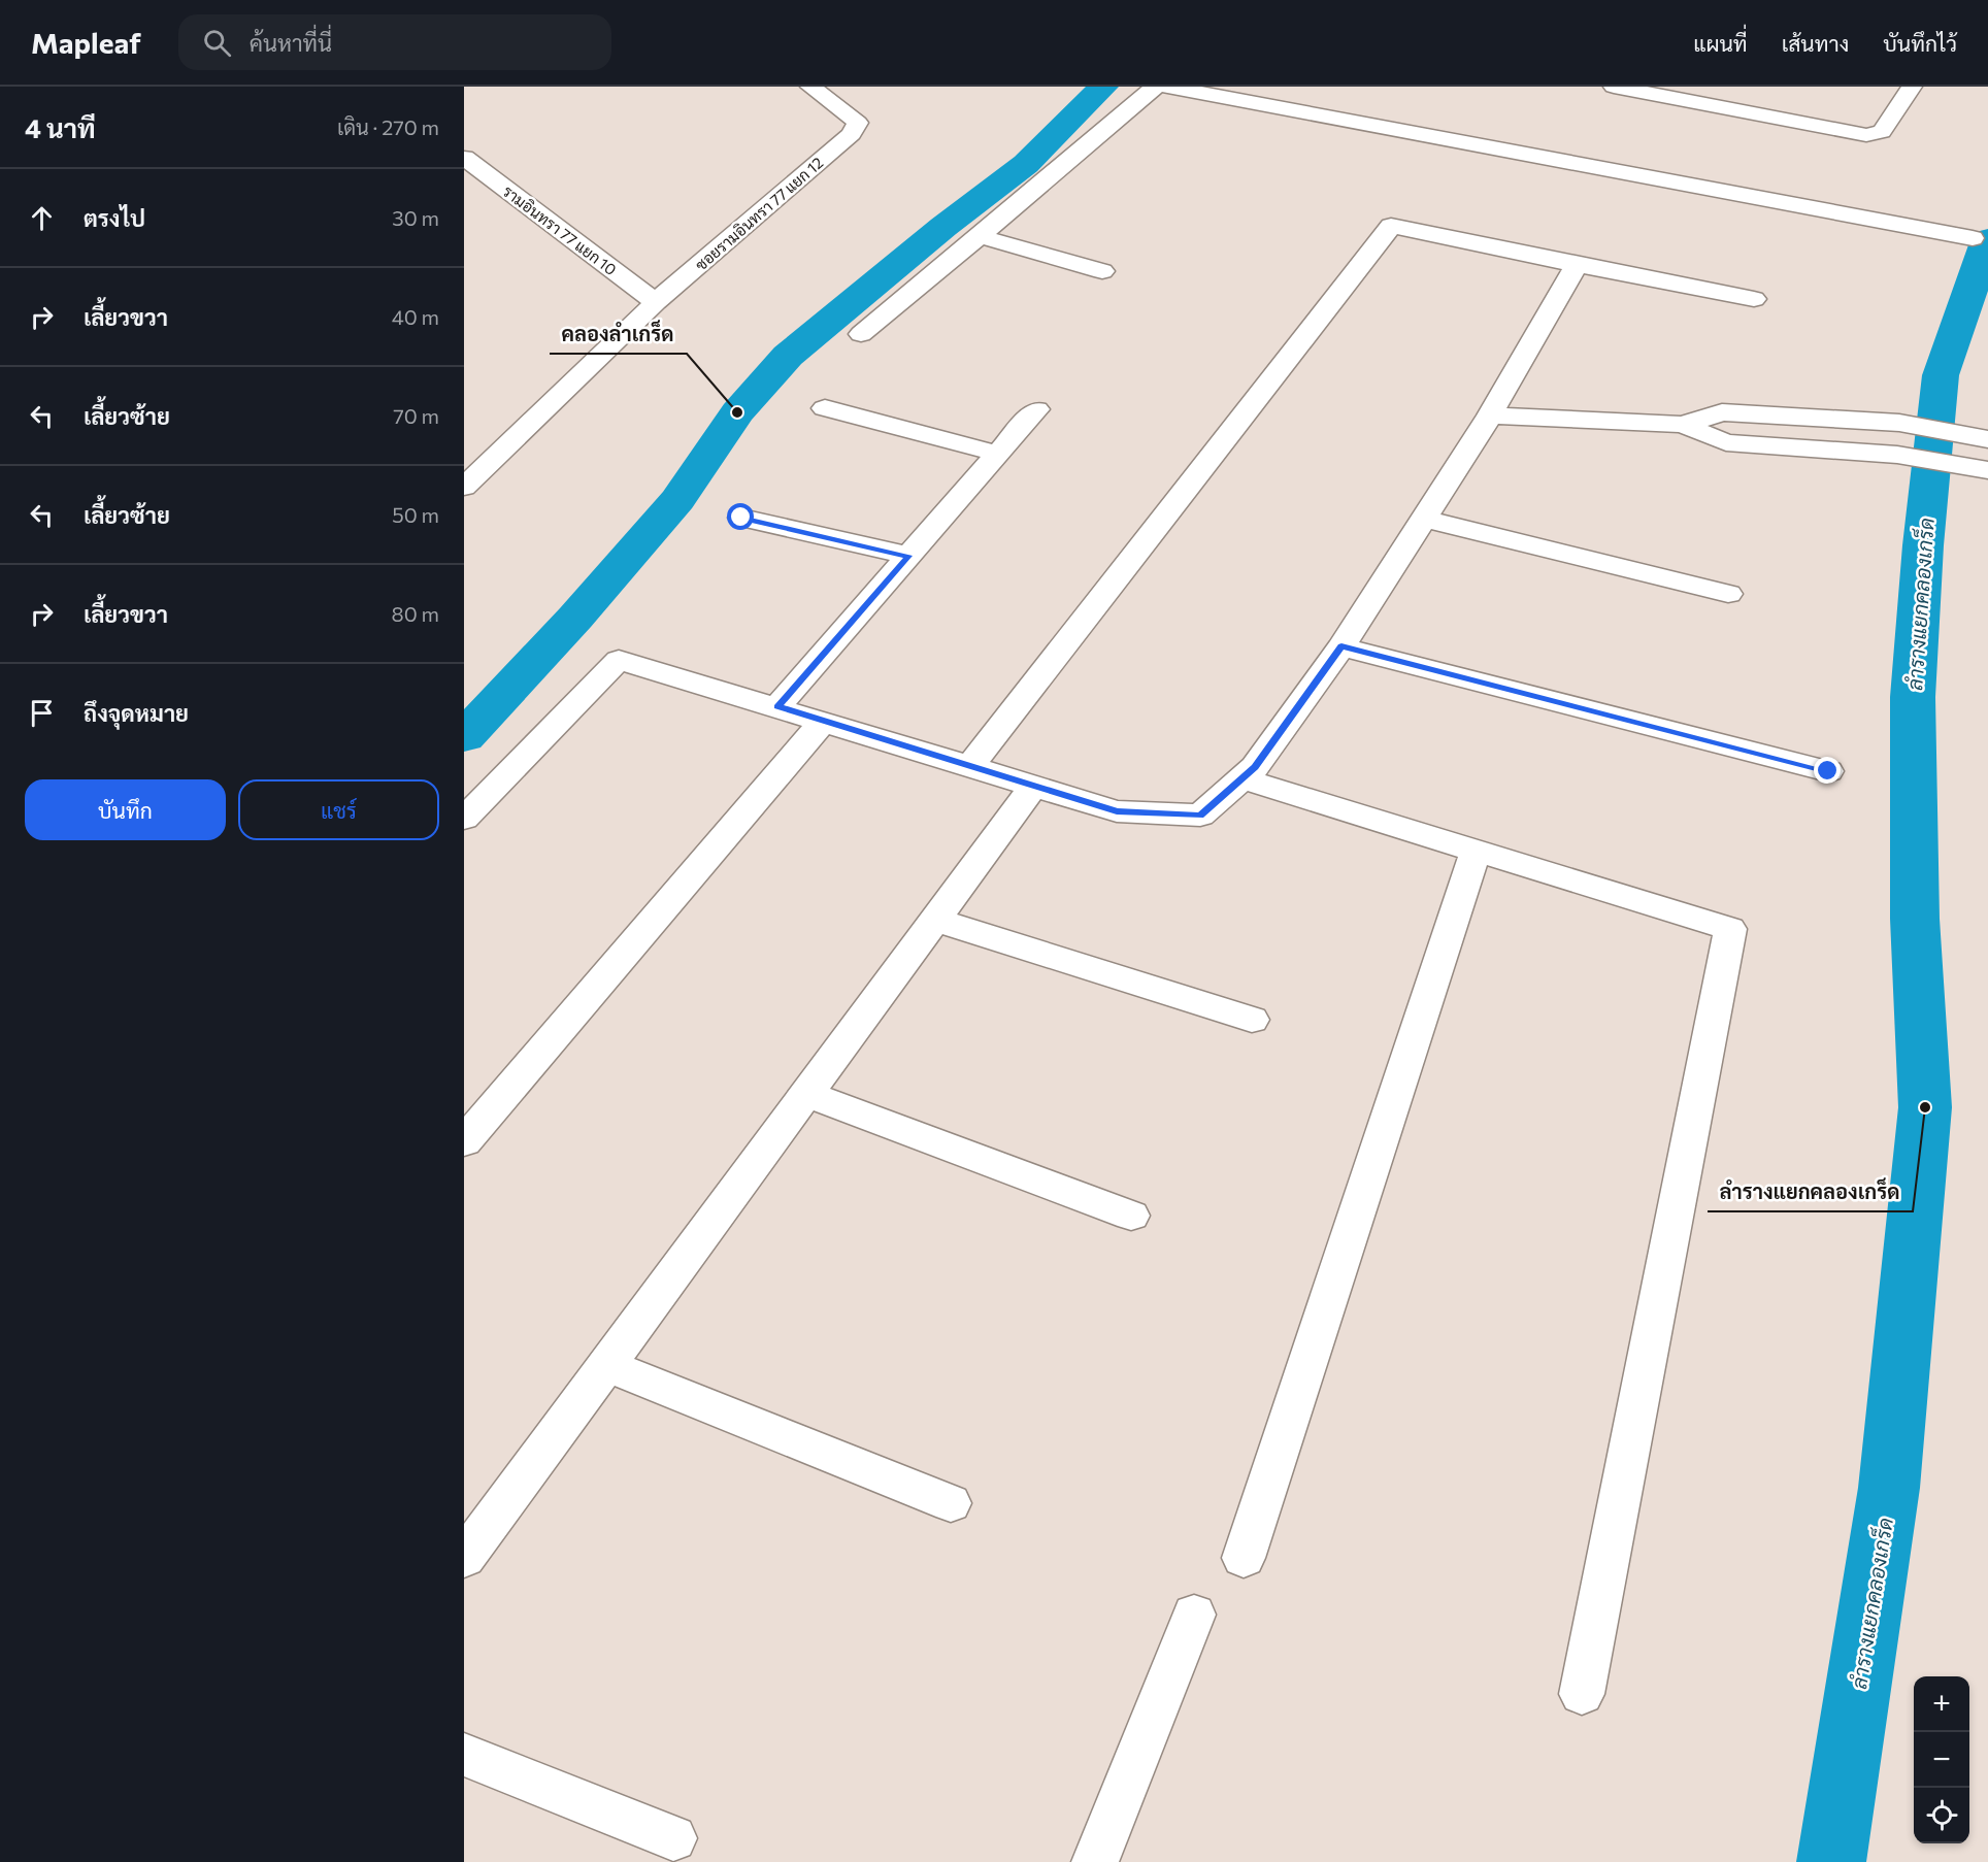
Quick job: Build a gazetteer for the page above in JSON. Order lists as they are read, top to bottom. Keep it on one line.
{"streets":{"street":["ซอยรามอินทรา 77 แยก 12","รามอินทรา 77 แยก 10"]},"crossings":[["ซอยรามอินทรา 77 แยก 12","รามอินทรา 77 แยก 10"]],"water":["ลำรางแยกคลองเกร็ด"],"places":["คลองลำเกร็ด","ลำรางแยกคลองเกร็ด"],"page":{"header":"Mapleaf","search":"ค้นหาที่นี่","nav":["แผนที่","เส้นทาง","บันทึกไว้"],"heading":["4 นาที","เดิน · 270 m"],"list":[["ตรงไป","30 m"],["เลี้ยวขวา","40 m"],["เลี้ยวซ้าย","70 m"],["เลี้ยวซ้าย","50 m"],["เลี้ยวขวา","80 m"],"ถึงจุดหมาย"],"buttons":["บันทึก","แชร์"],"map_buttons":["+","−"]}}
